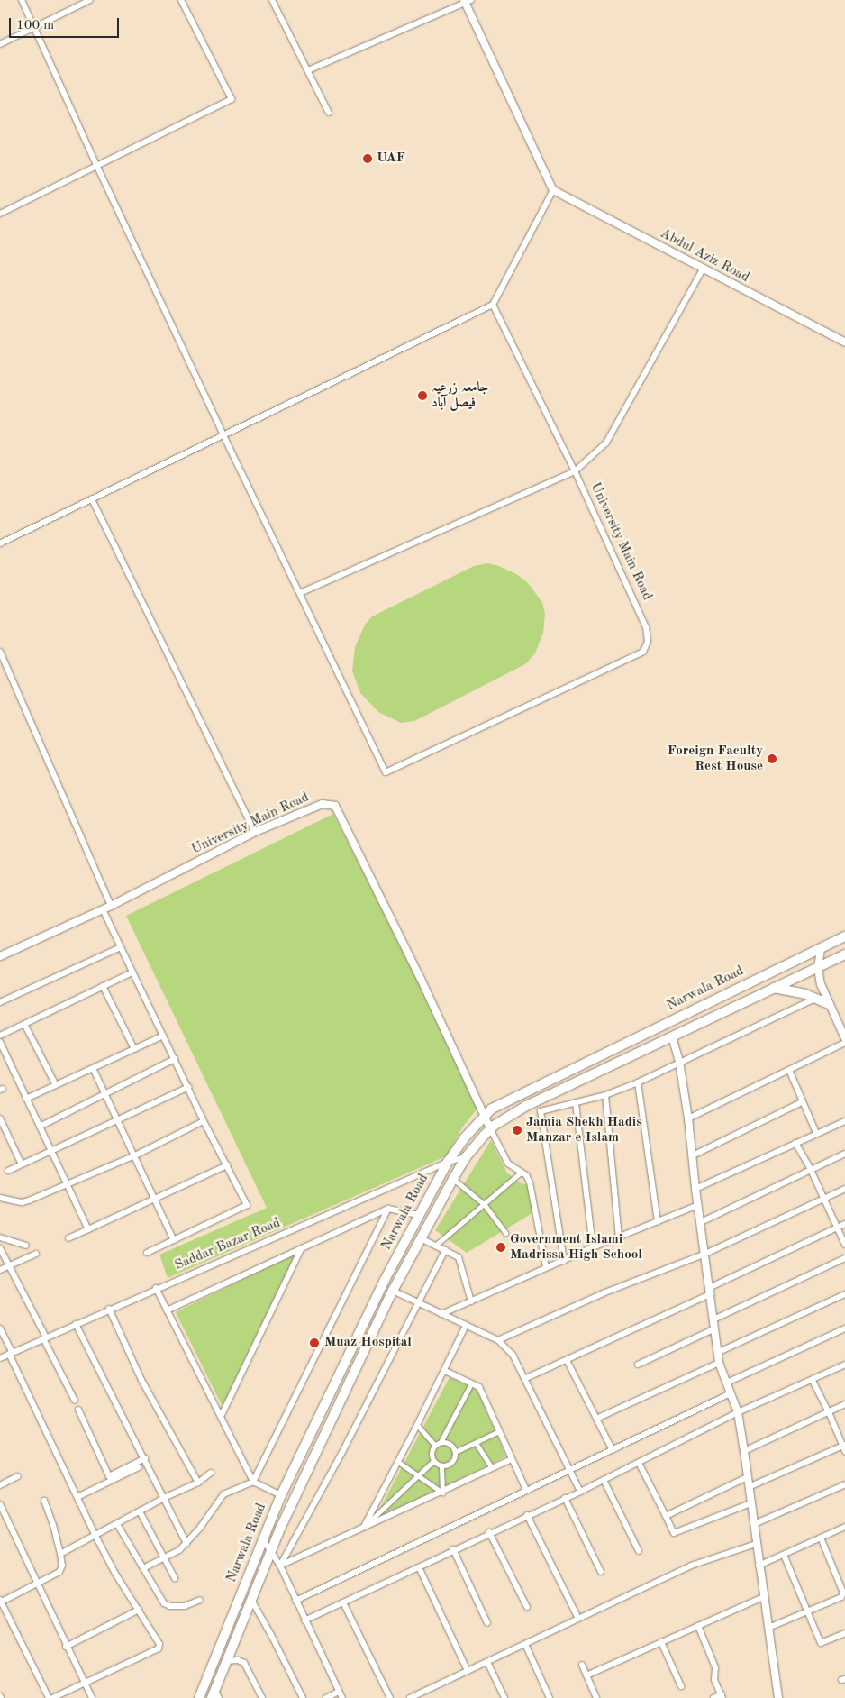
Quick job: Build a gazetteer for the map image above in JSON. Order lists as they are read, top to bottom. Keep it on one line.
{"streets":{"main road":["Narwala Road"],"street":["Abdul Aziz Road","University Main Road","Saddar Bazar Road"]},"crossings":[["University Main Road","Narwala Road"],["Narwala Road","Saddar Bazar Road"]],"places":["UAF","جامعہ زرعیہ فیصل آباد","Foreign Faculty Rest House","Jamia Shekh Hadis Manzar e Islam","Government Islami Madrissa High School","Muaz Hospital"],"scale_bar":"100 m"}
